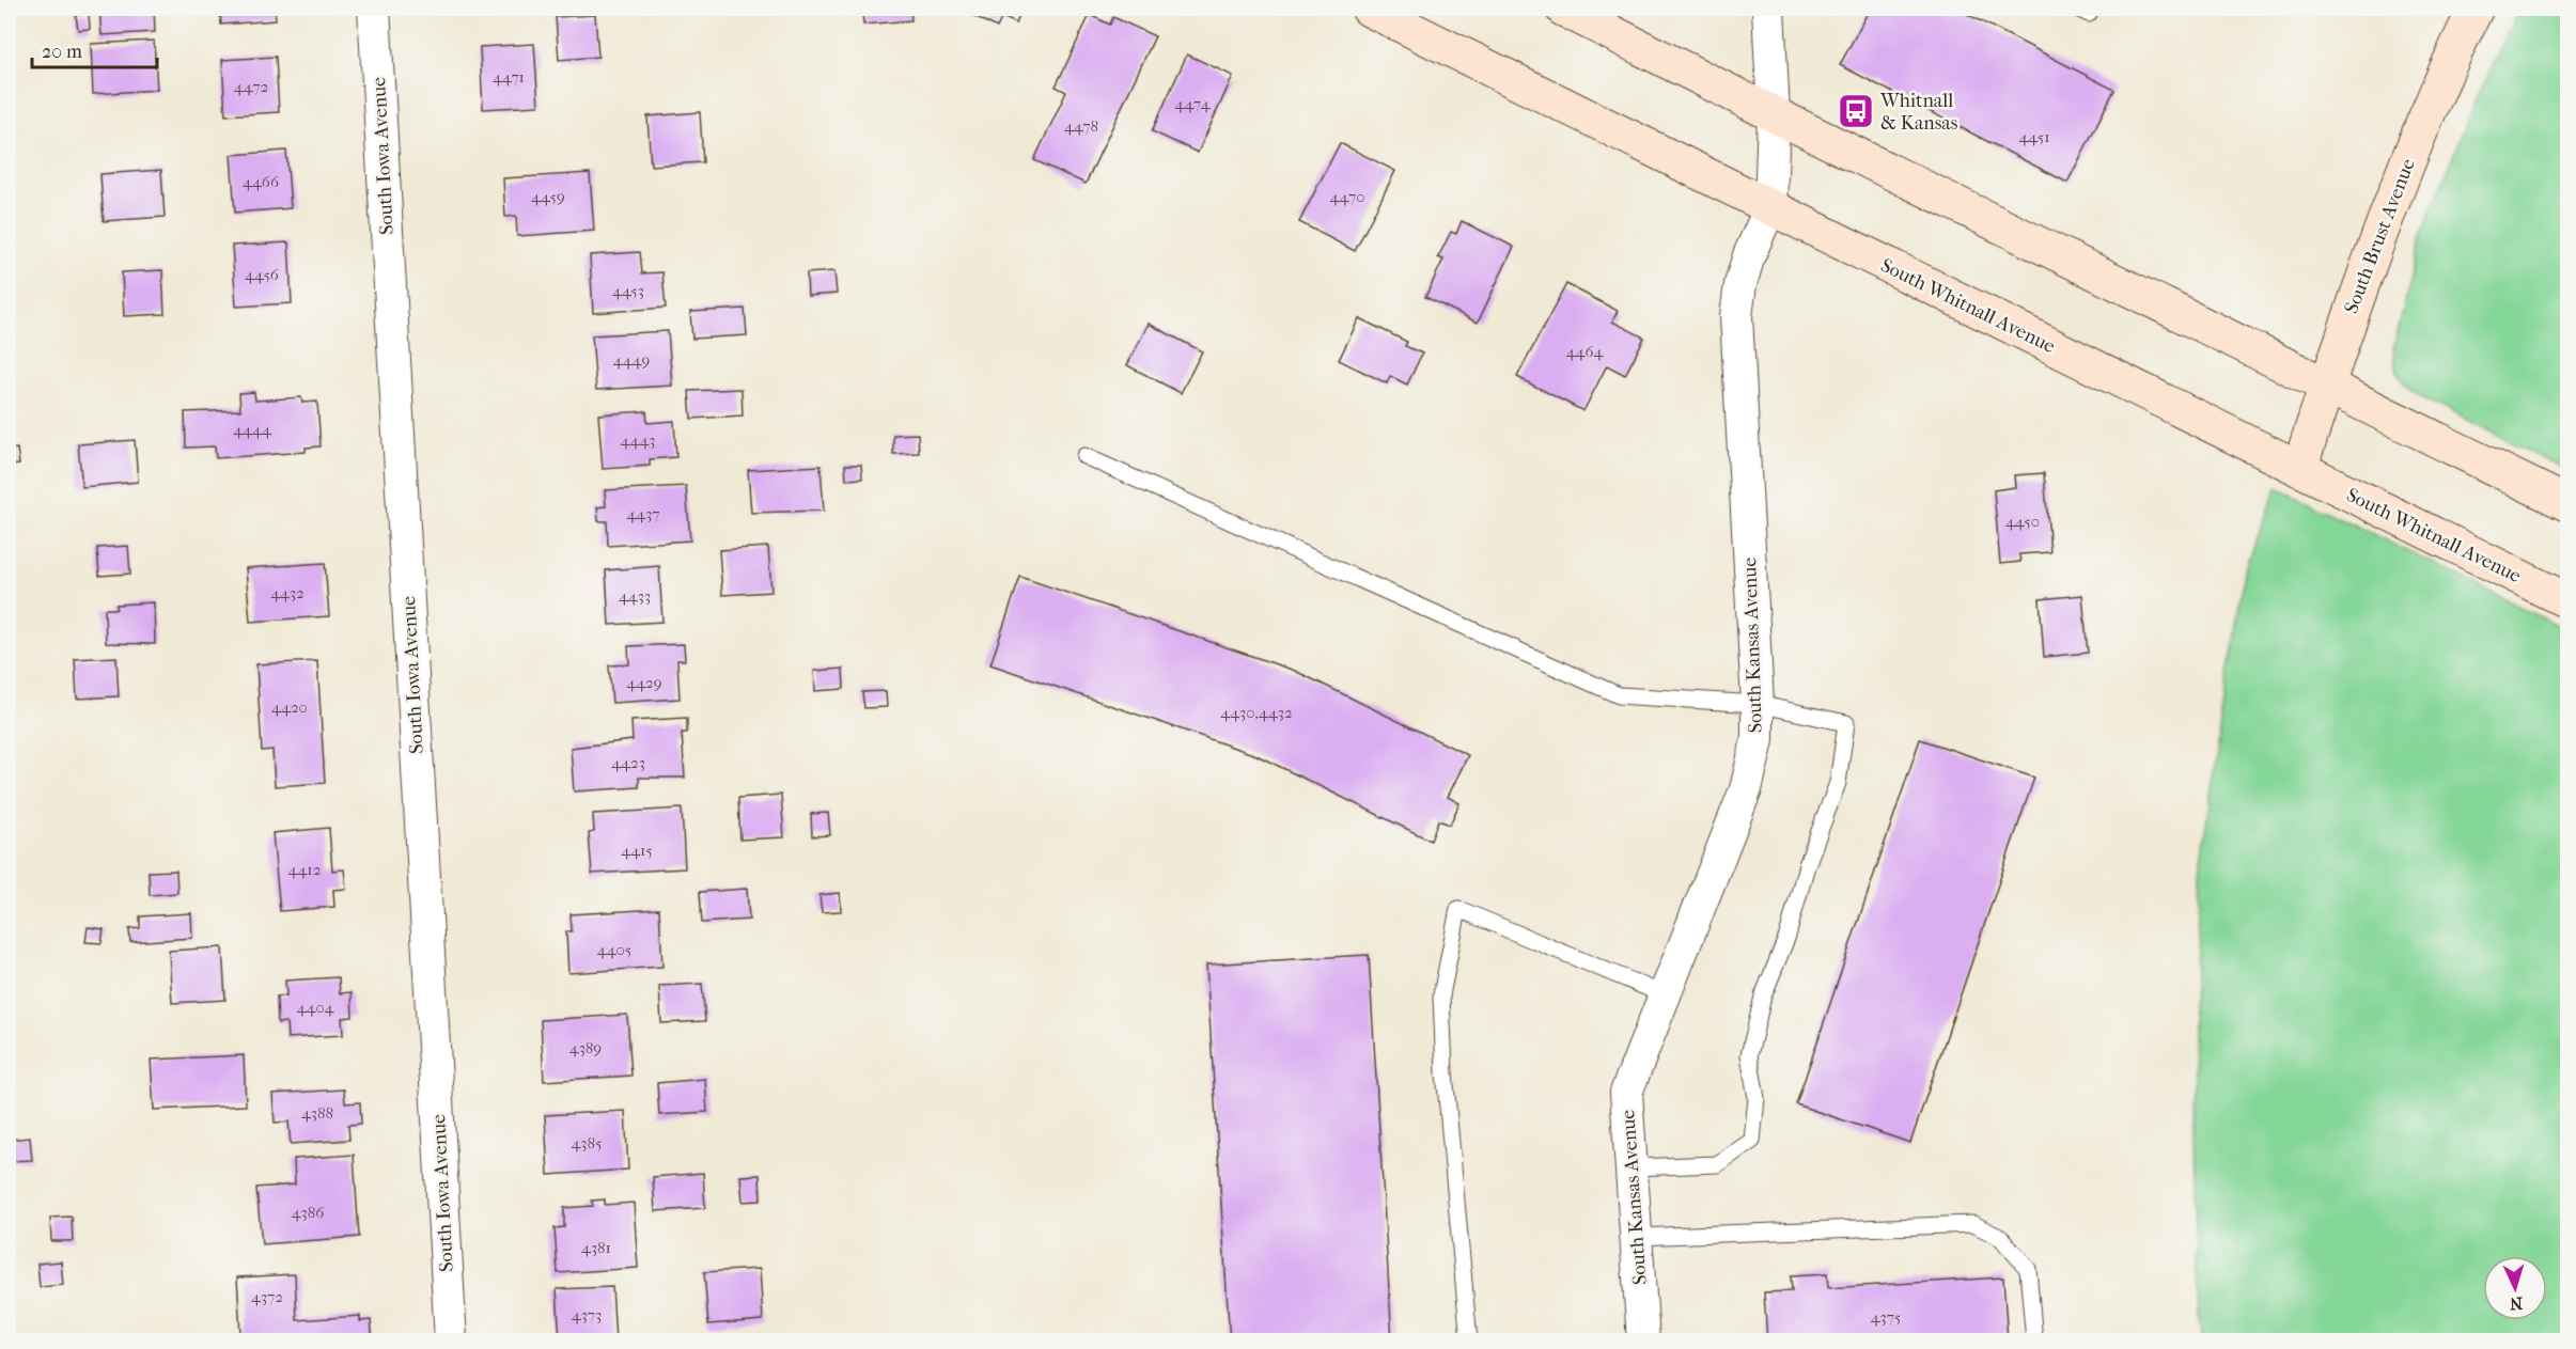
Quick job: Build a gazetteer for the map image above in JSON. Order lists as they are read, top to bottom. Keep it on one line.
{"streets":{"street":["South Iowa Avenue","South Brust Avenue","South Whitnall Avenue","South Kansas Avenue"]},"crossings":[["South Brust Avenue","South Whitnall Avenue"],["South Whitnall Avenue","South Kansas Avenue"]],"places":{"bus stop":["Whitnall & Kansas"]},"house_numbers":["4471","4472","4474","4478","4451","4466","4459","4470","4456","4453","4464","4449","4444","4443","4437","4450","4432","4433","4429","4420","4430,4432","4423","4415","4412","4405","4404","4389","4388","4385","4386","4381","4372","4373","4375"],"scale_bar":"20 m","north":"bottom"}
